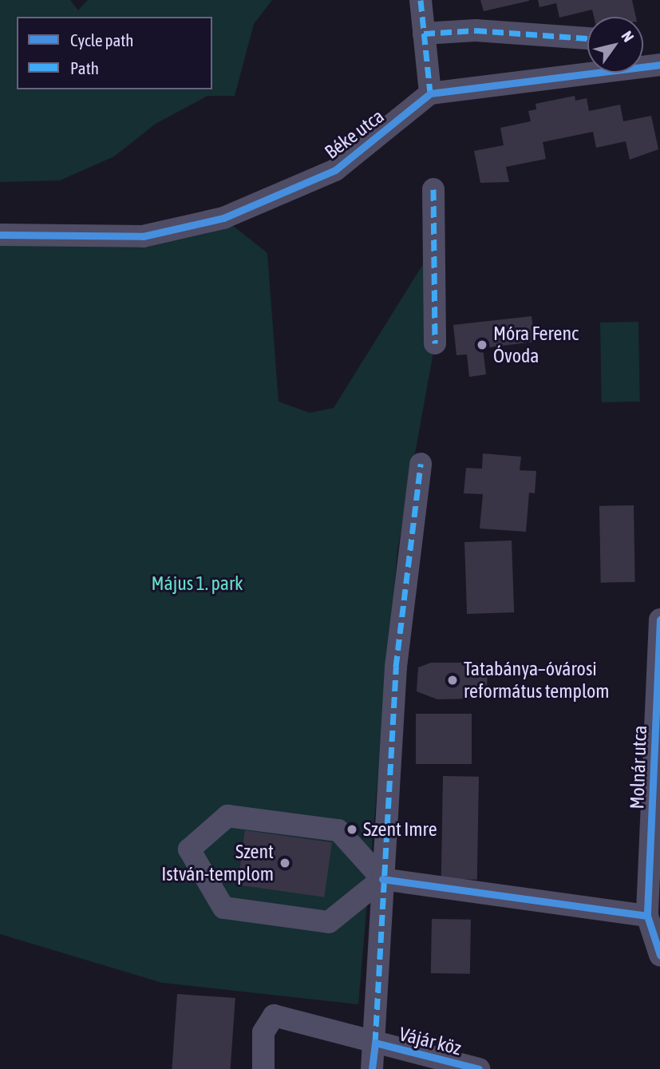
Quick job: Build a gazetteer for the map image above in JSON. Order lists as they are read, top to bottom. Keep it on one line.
{"streets":{"street":["Béke utca","Molnár utca","Vájár köz"]},"parks":["Május 1. park"],"places":["Móra Ferenc Óvoda","Tatabánya–óvárosi református templom","Szent Imre","Szent István-templom"],"legend":["Cycle path","Path"],"north":"top right"}
